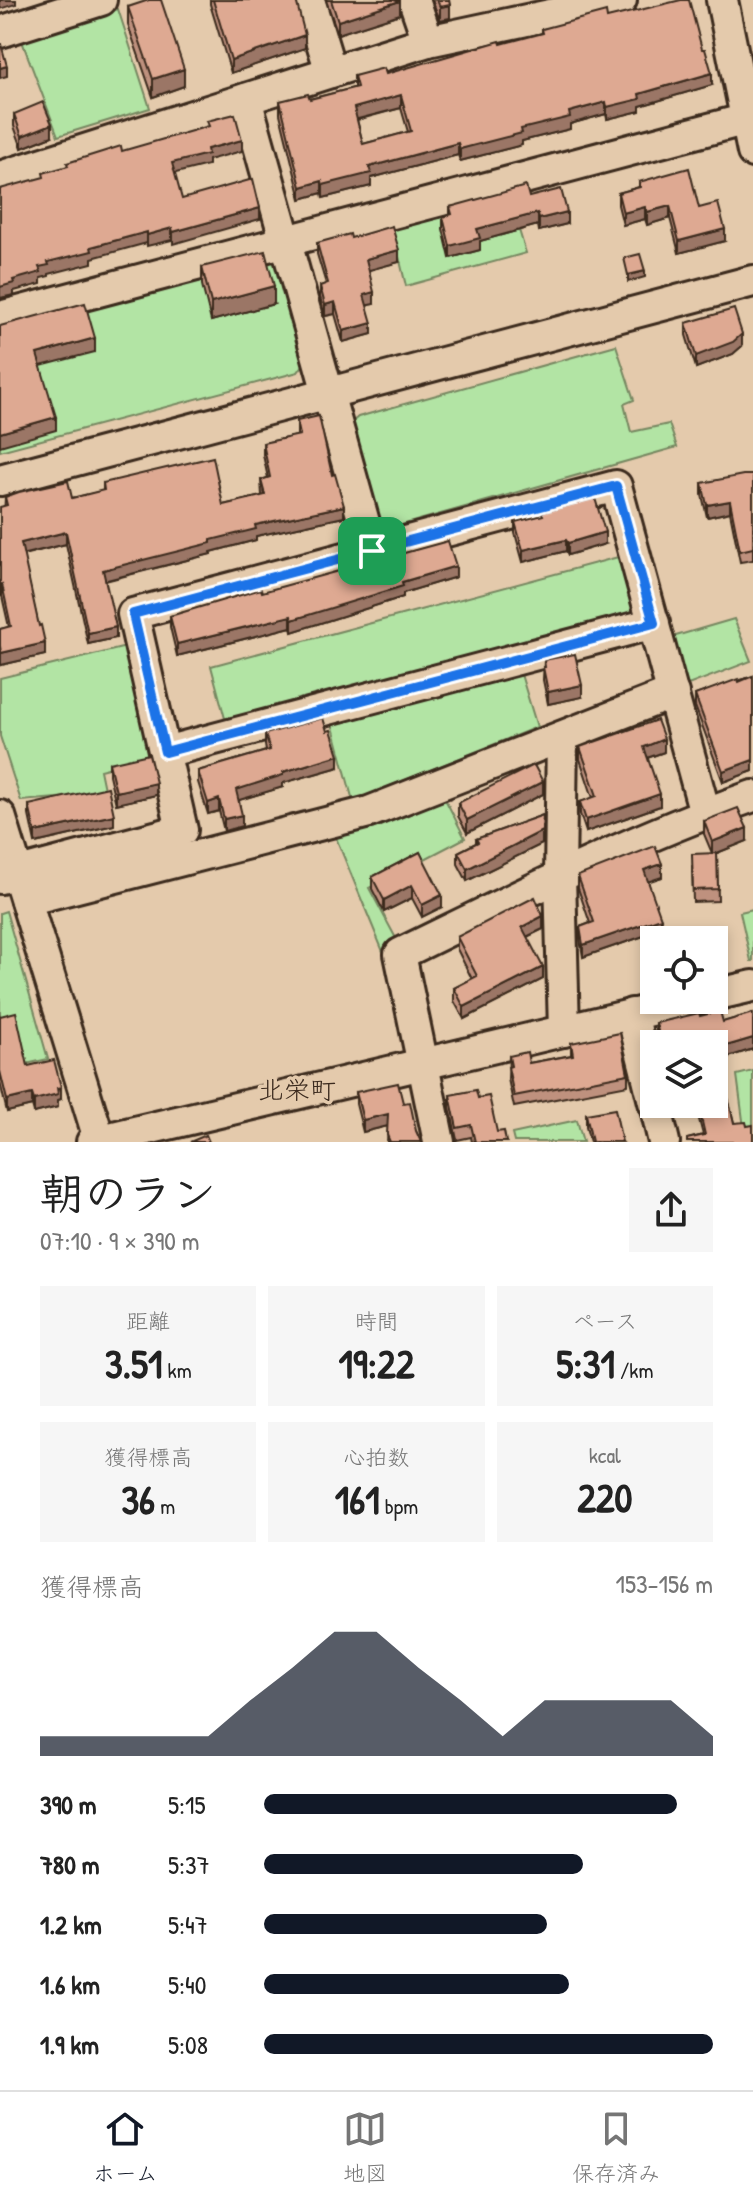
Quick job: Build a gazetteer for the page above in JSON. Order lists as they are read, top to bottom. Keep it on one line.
{"districts":["北栄町"],"page":{"heading":["朝のラン","07:10 · 9 × 390 m"],"stats":[["距離","3.51 km"],["時間","19:22"],["ペース","5:31 /km"],["獲得標高","36 m"],["心拍数","161 bpm"],["kcal","220"]],"chart":["獲得標高","153–156 m"],"list":[{"name":"390 m","note":"5:15"},{"name":"780 m","note":"5:37"},{"name":"1.2 km","note":"5:47"},{"name":"1.6 km","note":"5:40"},{"name":"1.9 km","note":"5:08"}],"tabs":["ホーム","地図","保存済み"]}}
